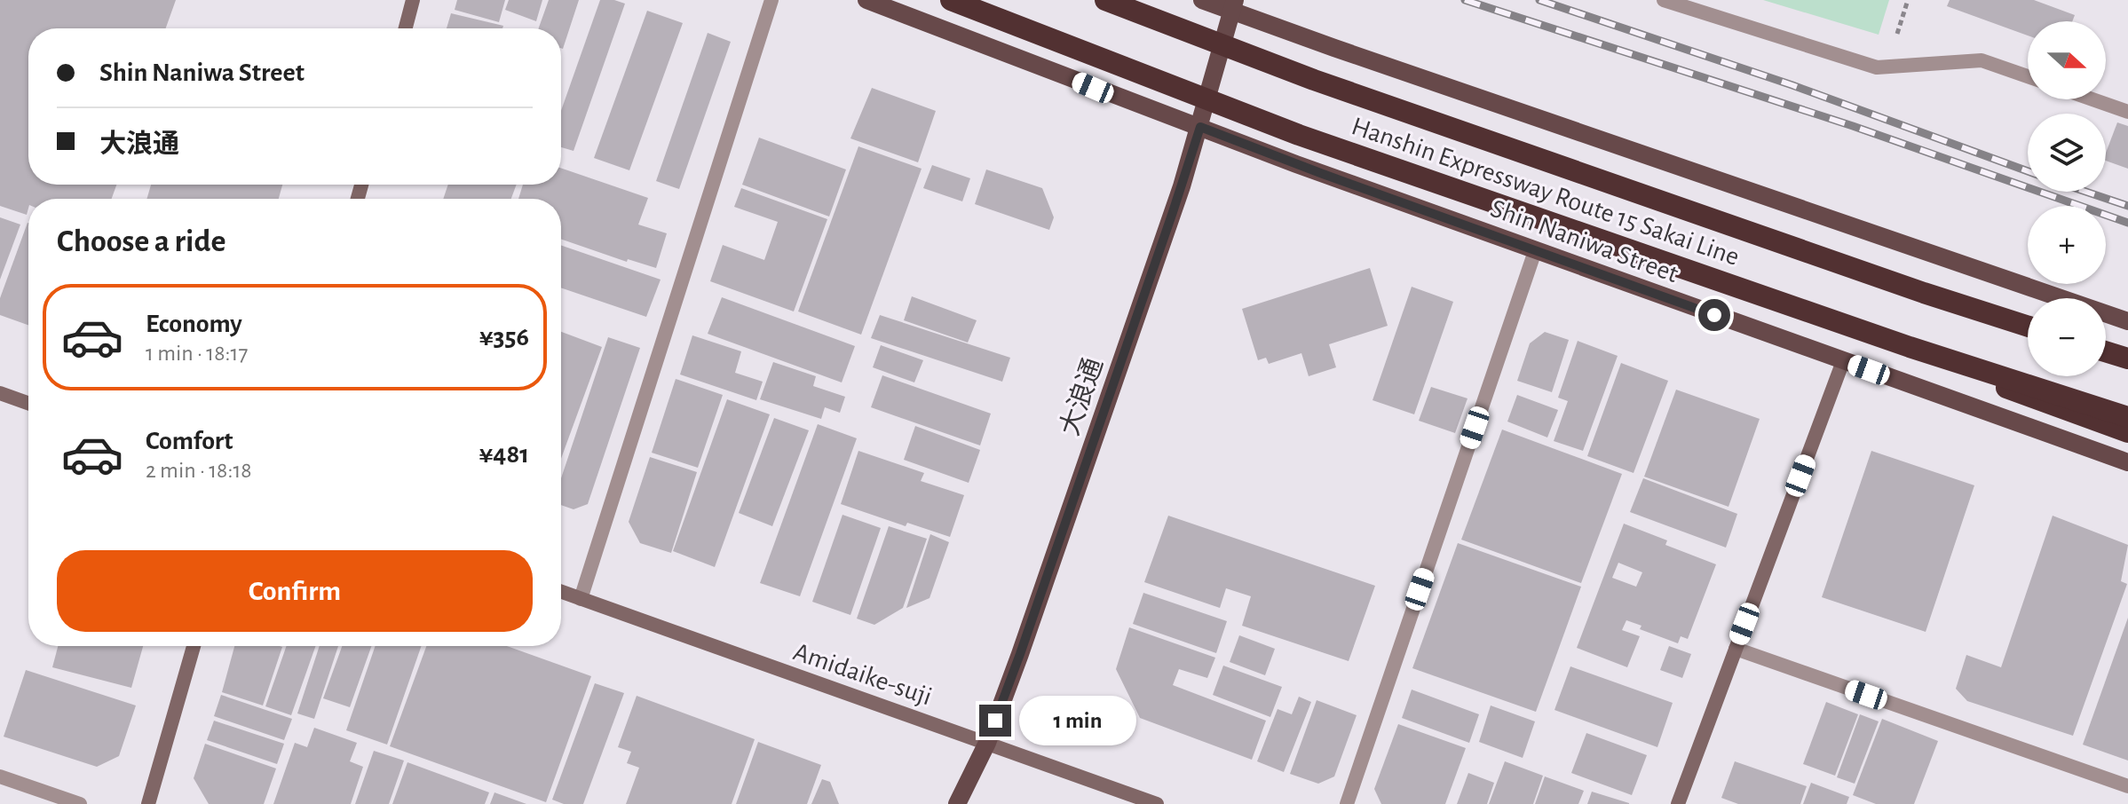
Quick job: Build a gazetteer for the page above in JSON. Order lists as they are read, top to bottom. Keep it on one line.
{"streets":{"highway":["Hanshin Expressway Route 15 Sakai Line"],"main road":["Shin Naniwa Street","大浪通"],"street":["Amidaike-suji"]},"crossings":[["Shin Naniwa Street","大浪通"],["大浪通","Amidaike-suji"]],"north":"right","page":{"map_buttons":["+","−"],"banner":["Shin Naniwa Street","大浪通"],"heading":"Choose a ride","list":[{"name":"Economy","note":"1 min · 18:17","value":"¥356"},{"name":"Comfort","note":"2 min · 18:18","value":"¥481"}],"buttons":"Confirm","bubble":"1 min"}}
